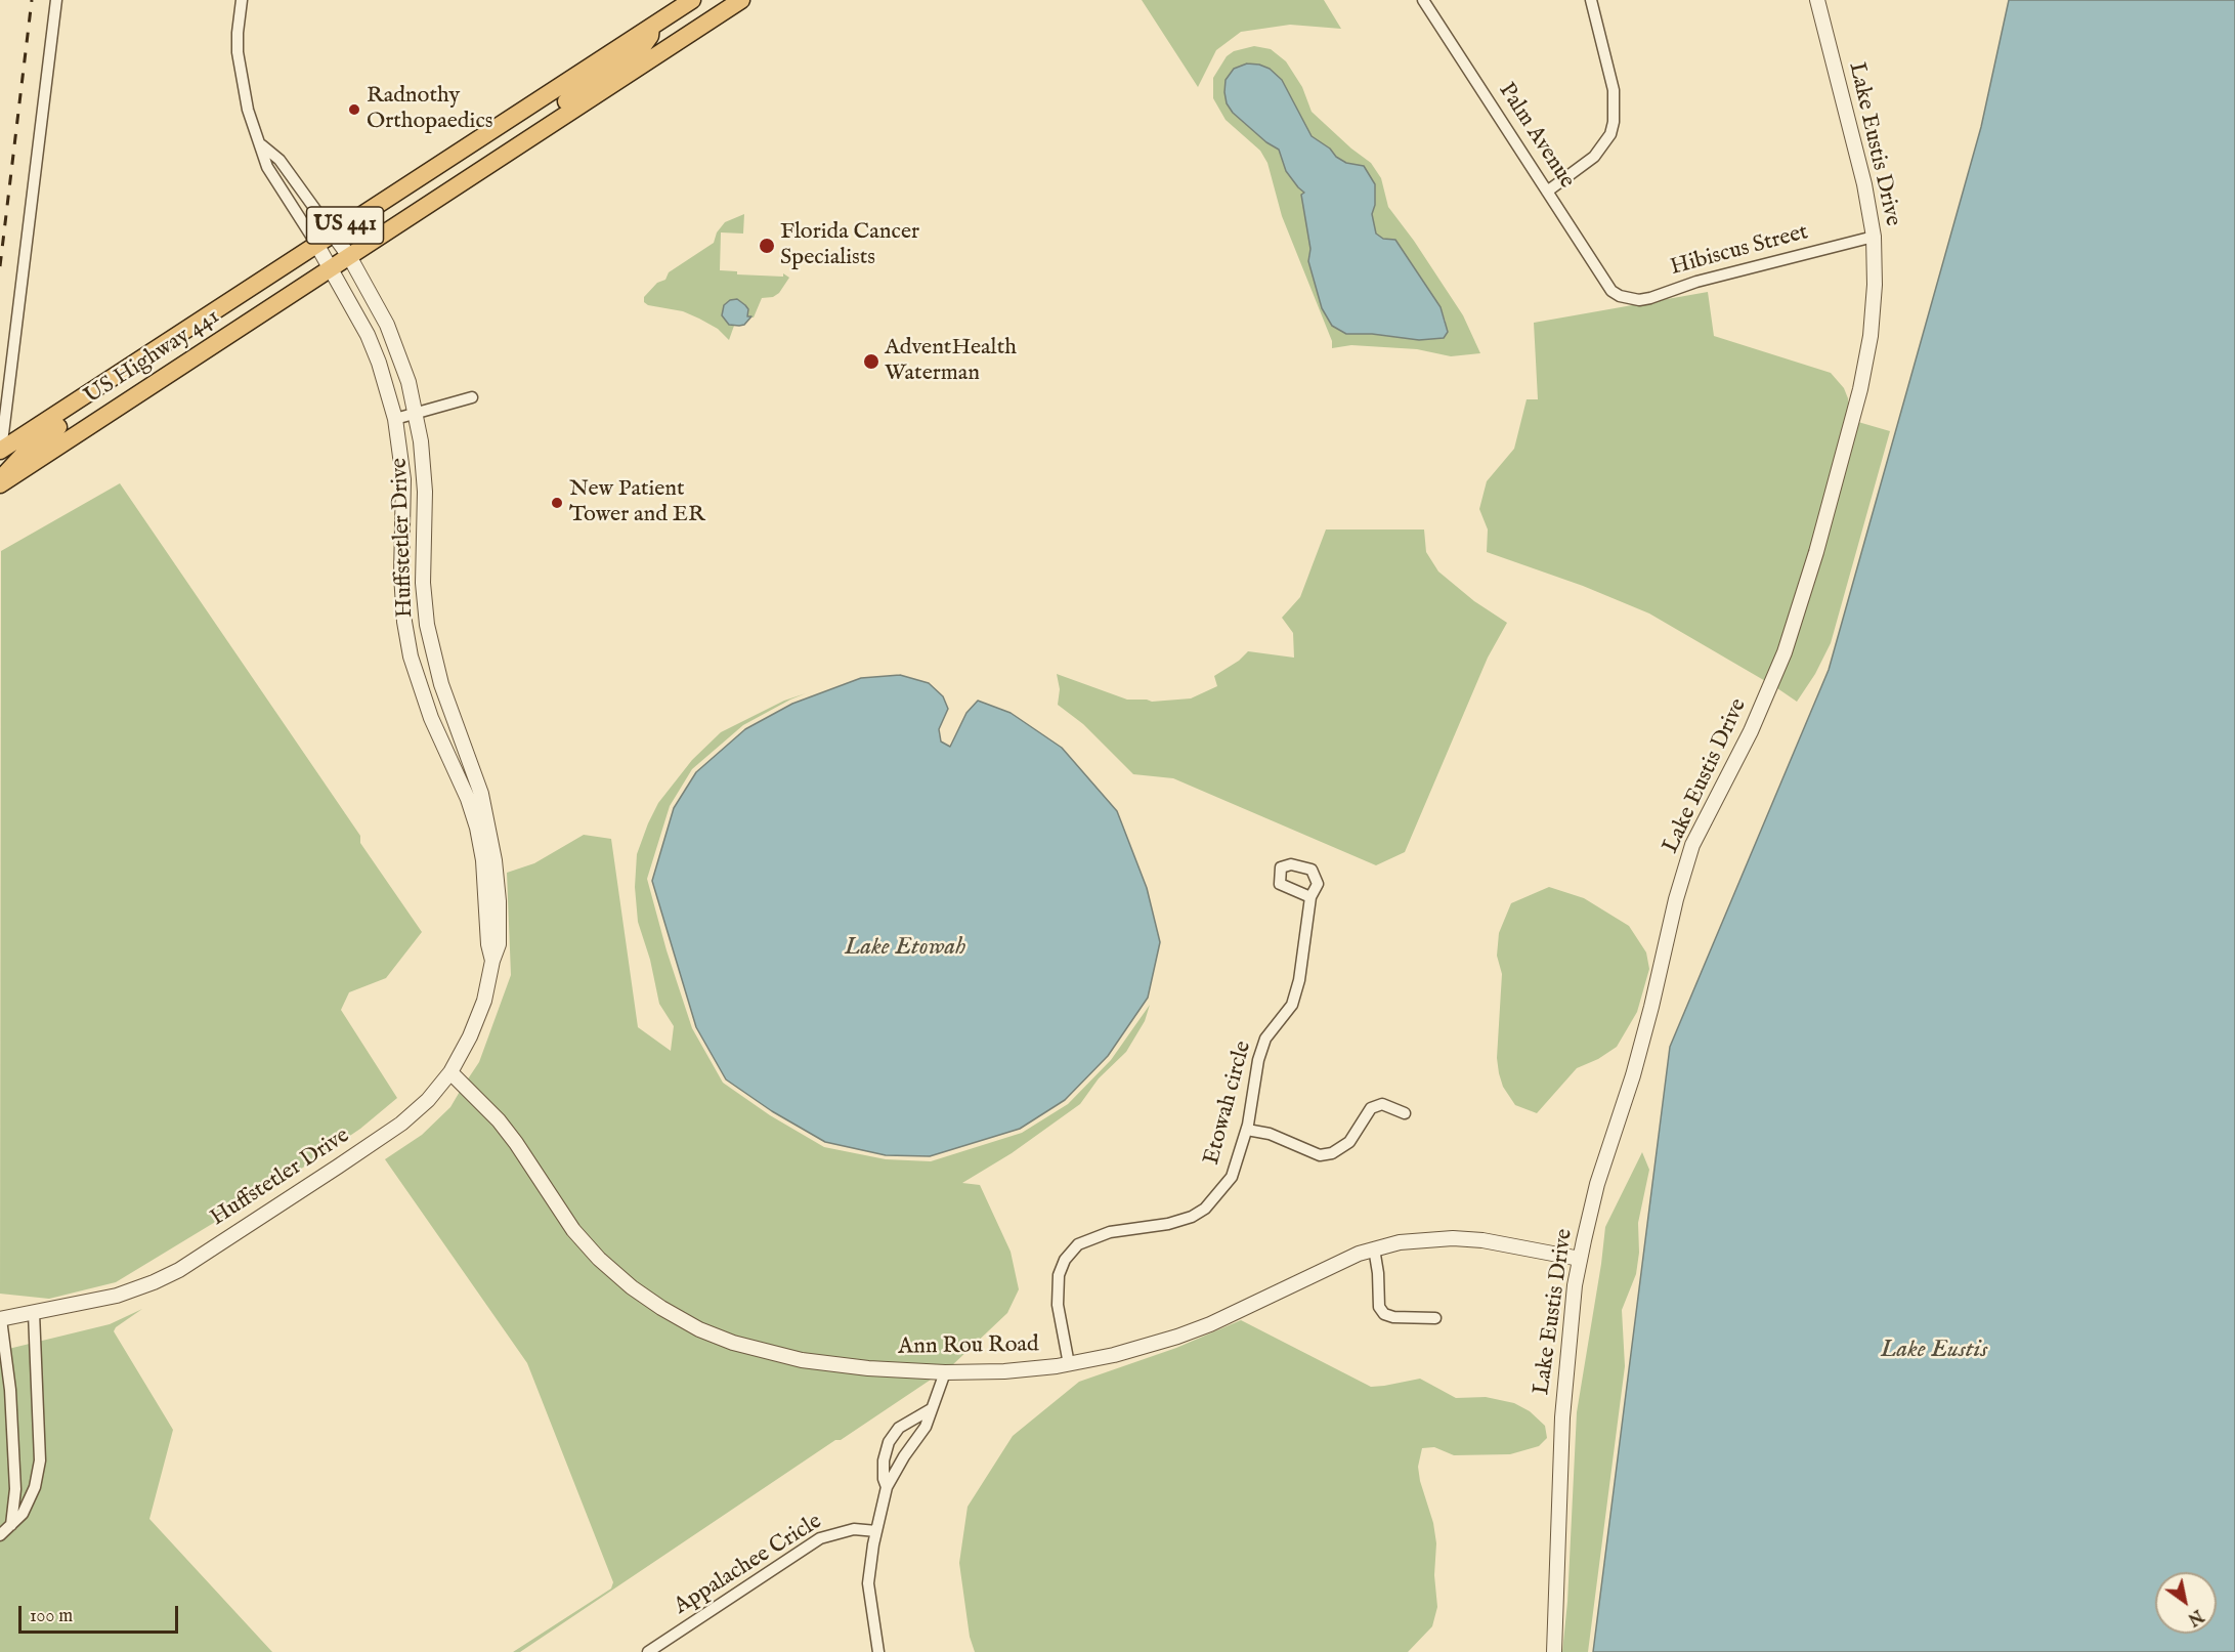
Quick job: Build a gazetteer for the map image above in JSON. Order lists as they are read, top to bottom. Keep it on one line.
{"streets":{"main road":["US 441","US Highway 441"],"street":["Palm Avenue","Lake Eustis Drive","Hibiscus Street","Huffstetler Drive","Etowah circle","Ann Rou Road","Appalachee Cricle"]},"crossings":[["Palm Avenue","Hibiscus Street"],["Lake Eustis Drive","Hibiscus Street"],["Lake Eustis Drive","Ann Rou Road"],["US 441","US Highway 441"],["US 441","Huffstetler Drive"],["US Highway 441","Huffstetler Drive"],["Huffstetler Drive","Ann Rou Road"],["Etowah circle","Ann Rou Road"]],"water":["Lake Etowah","Lake Eustis"],"places":["Radnothy Orthopaedics","Florida Cancer Specialists","AdventHealth Waterman","New Patient Tower and ER"],"scale_bar":"100 m","north":"bottom right"}
